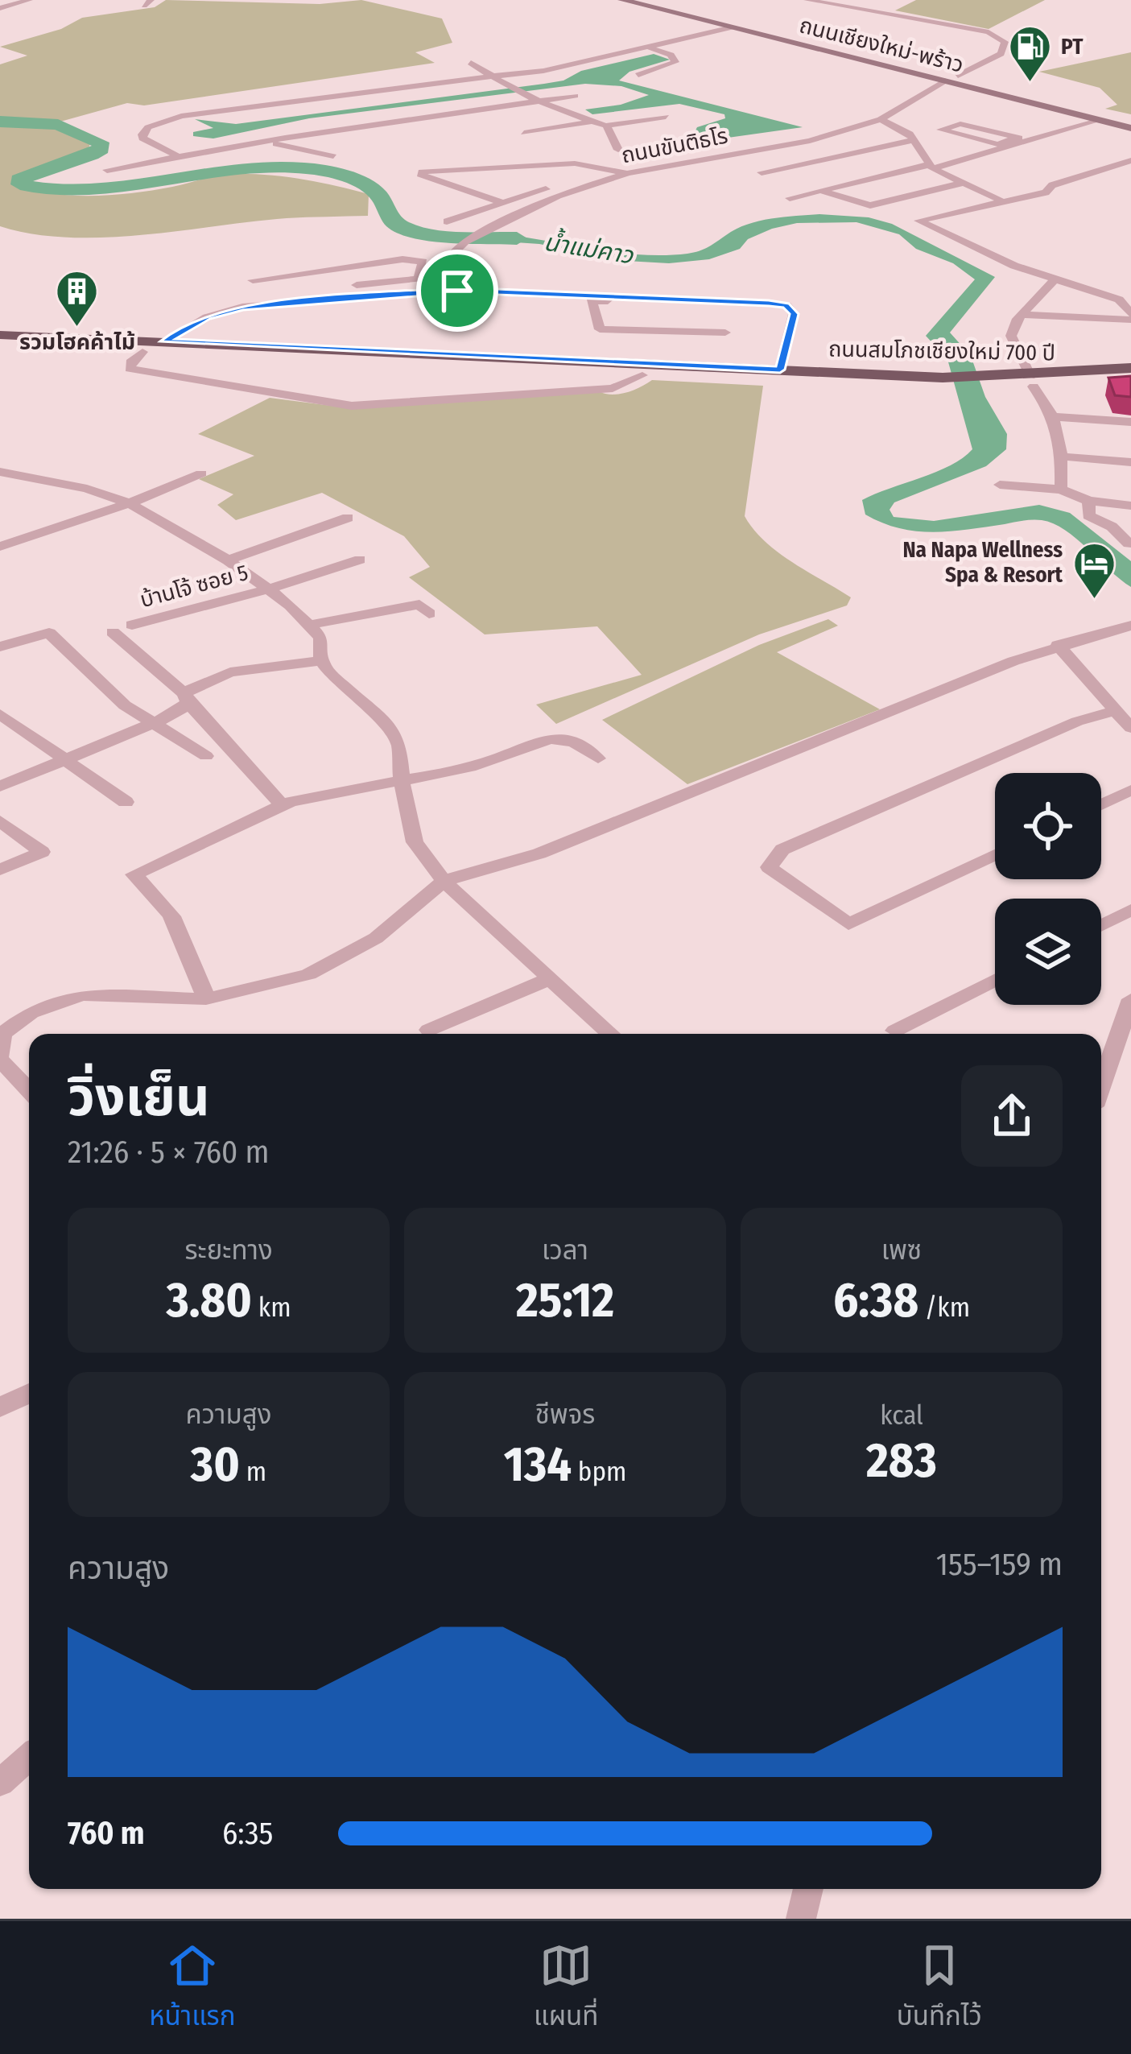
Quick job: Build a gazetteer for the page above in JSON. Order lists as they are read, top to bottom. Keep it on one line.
{"streets":{"main road":["ถนนเชียงใหม่-พร้าว","ถนนสมโภชเชียงใหม่ 700 ปี"],"street":["ถนนขันติธโร","บ้านโจ้ ซอย 5"]},"crossings":[["ถนนเชียงใหม่-พร้าว","ถนนขันติธโร"]],"water":["น้ำแม่คาว"],"places":{"fuel station":["PT"],"building":["รวมโฮคค้าไม้"],"hotel":["Na Napa Wellness Spa & Resort"]},"page":{"heading":["วิ่งเย็น","21:26 · 5 × 760 m"],"stats":[["ระยะทาง","3.80 km"],["เวลา","25:12"],["เพซ","6:38 /km"],["ความสูง","30 m"],["ชีพจร","134 bpm"],["kcal","283"]],"chart":["ความสูง","155–159 m"],"list":[{"name":"760 m","note":"6:35"}],"tabs":["หน้าแรก","แผนที่","บันทึกไว้"]}}
